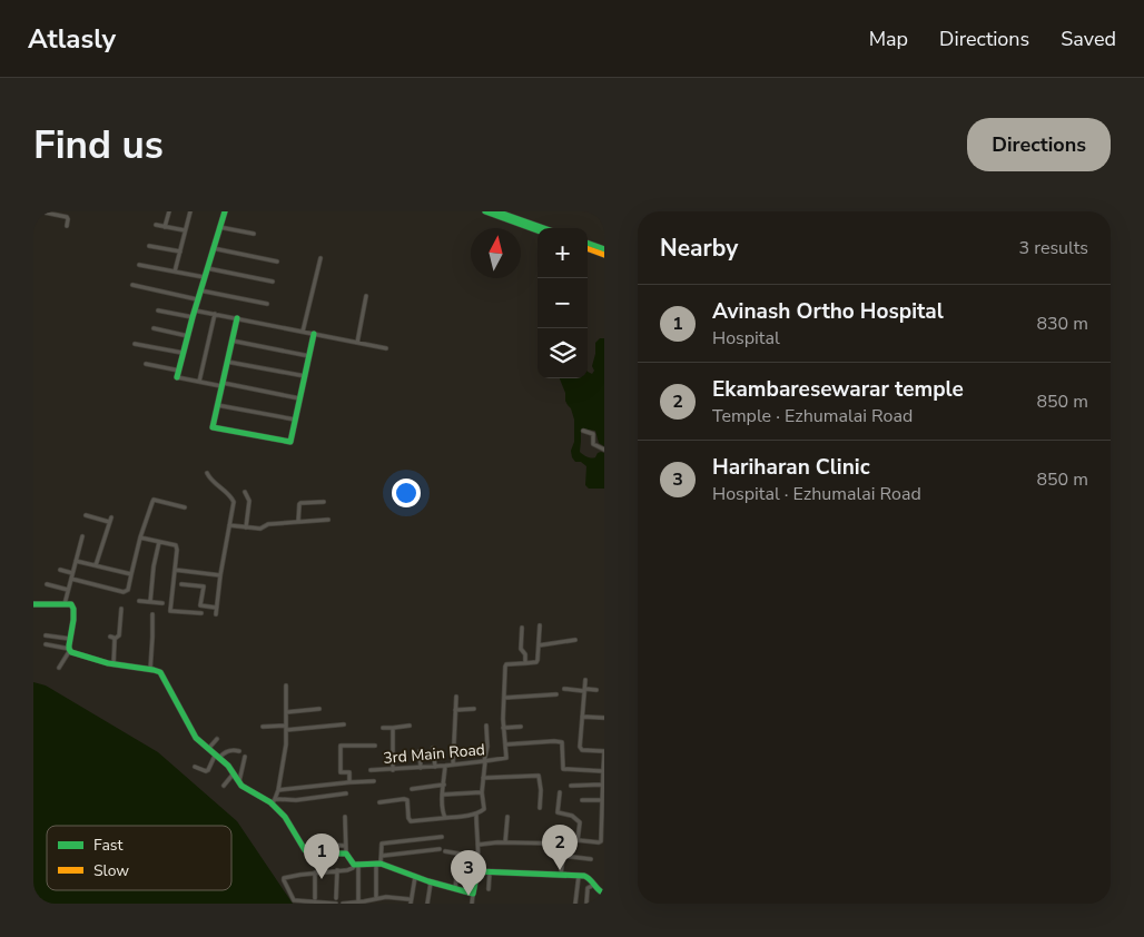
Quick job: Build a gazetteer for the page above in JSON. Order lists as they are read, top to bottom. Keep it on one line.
{"streets":{"street":["3rd Main Road"]},"legend":["Fast","Slow"],"north":"top","page":{"header":"Atlasly","nav":["Map","Directions","Saved"],"buttons":"Directions","title":"Find us","heading":["Nearby","3 results"],"map_buttons":["+","−"],"list":[{"mark":"1","name":"Avinash Ortho Hospital","note":"Hospital","value":"830 m"},{"mark":"2","name":"Ekambaresewarar temple","note":"Temple · Ezhumalai Road","value":"850 m"},{"mark":"3","name":"Hariharan Clinic","note":"Hospital · Ezhumalai Road","value":"850 m"}],"pins":["2","1","3"]}}
